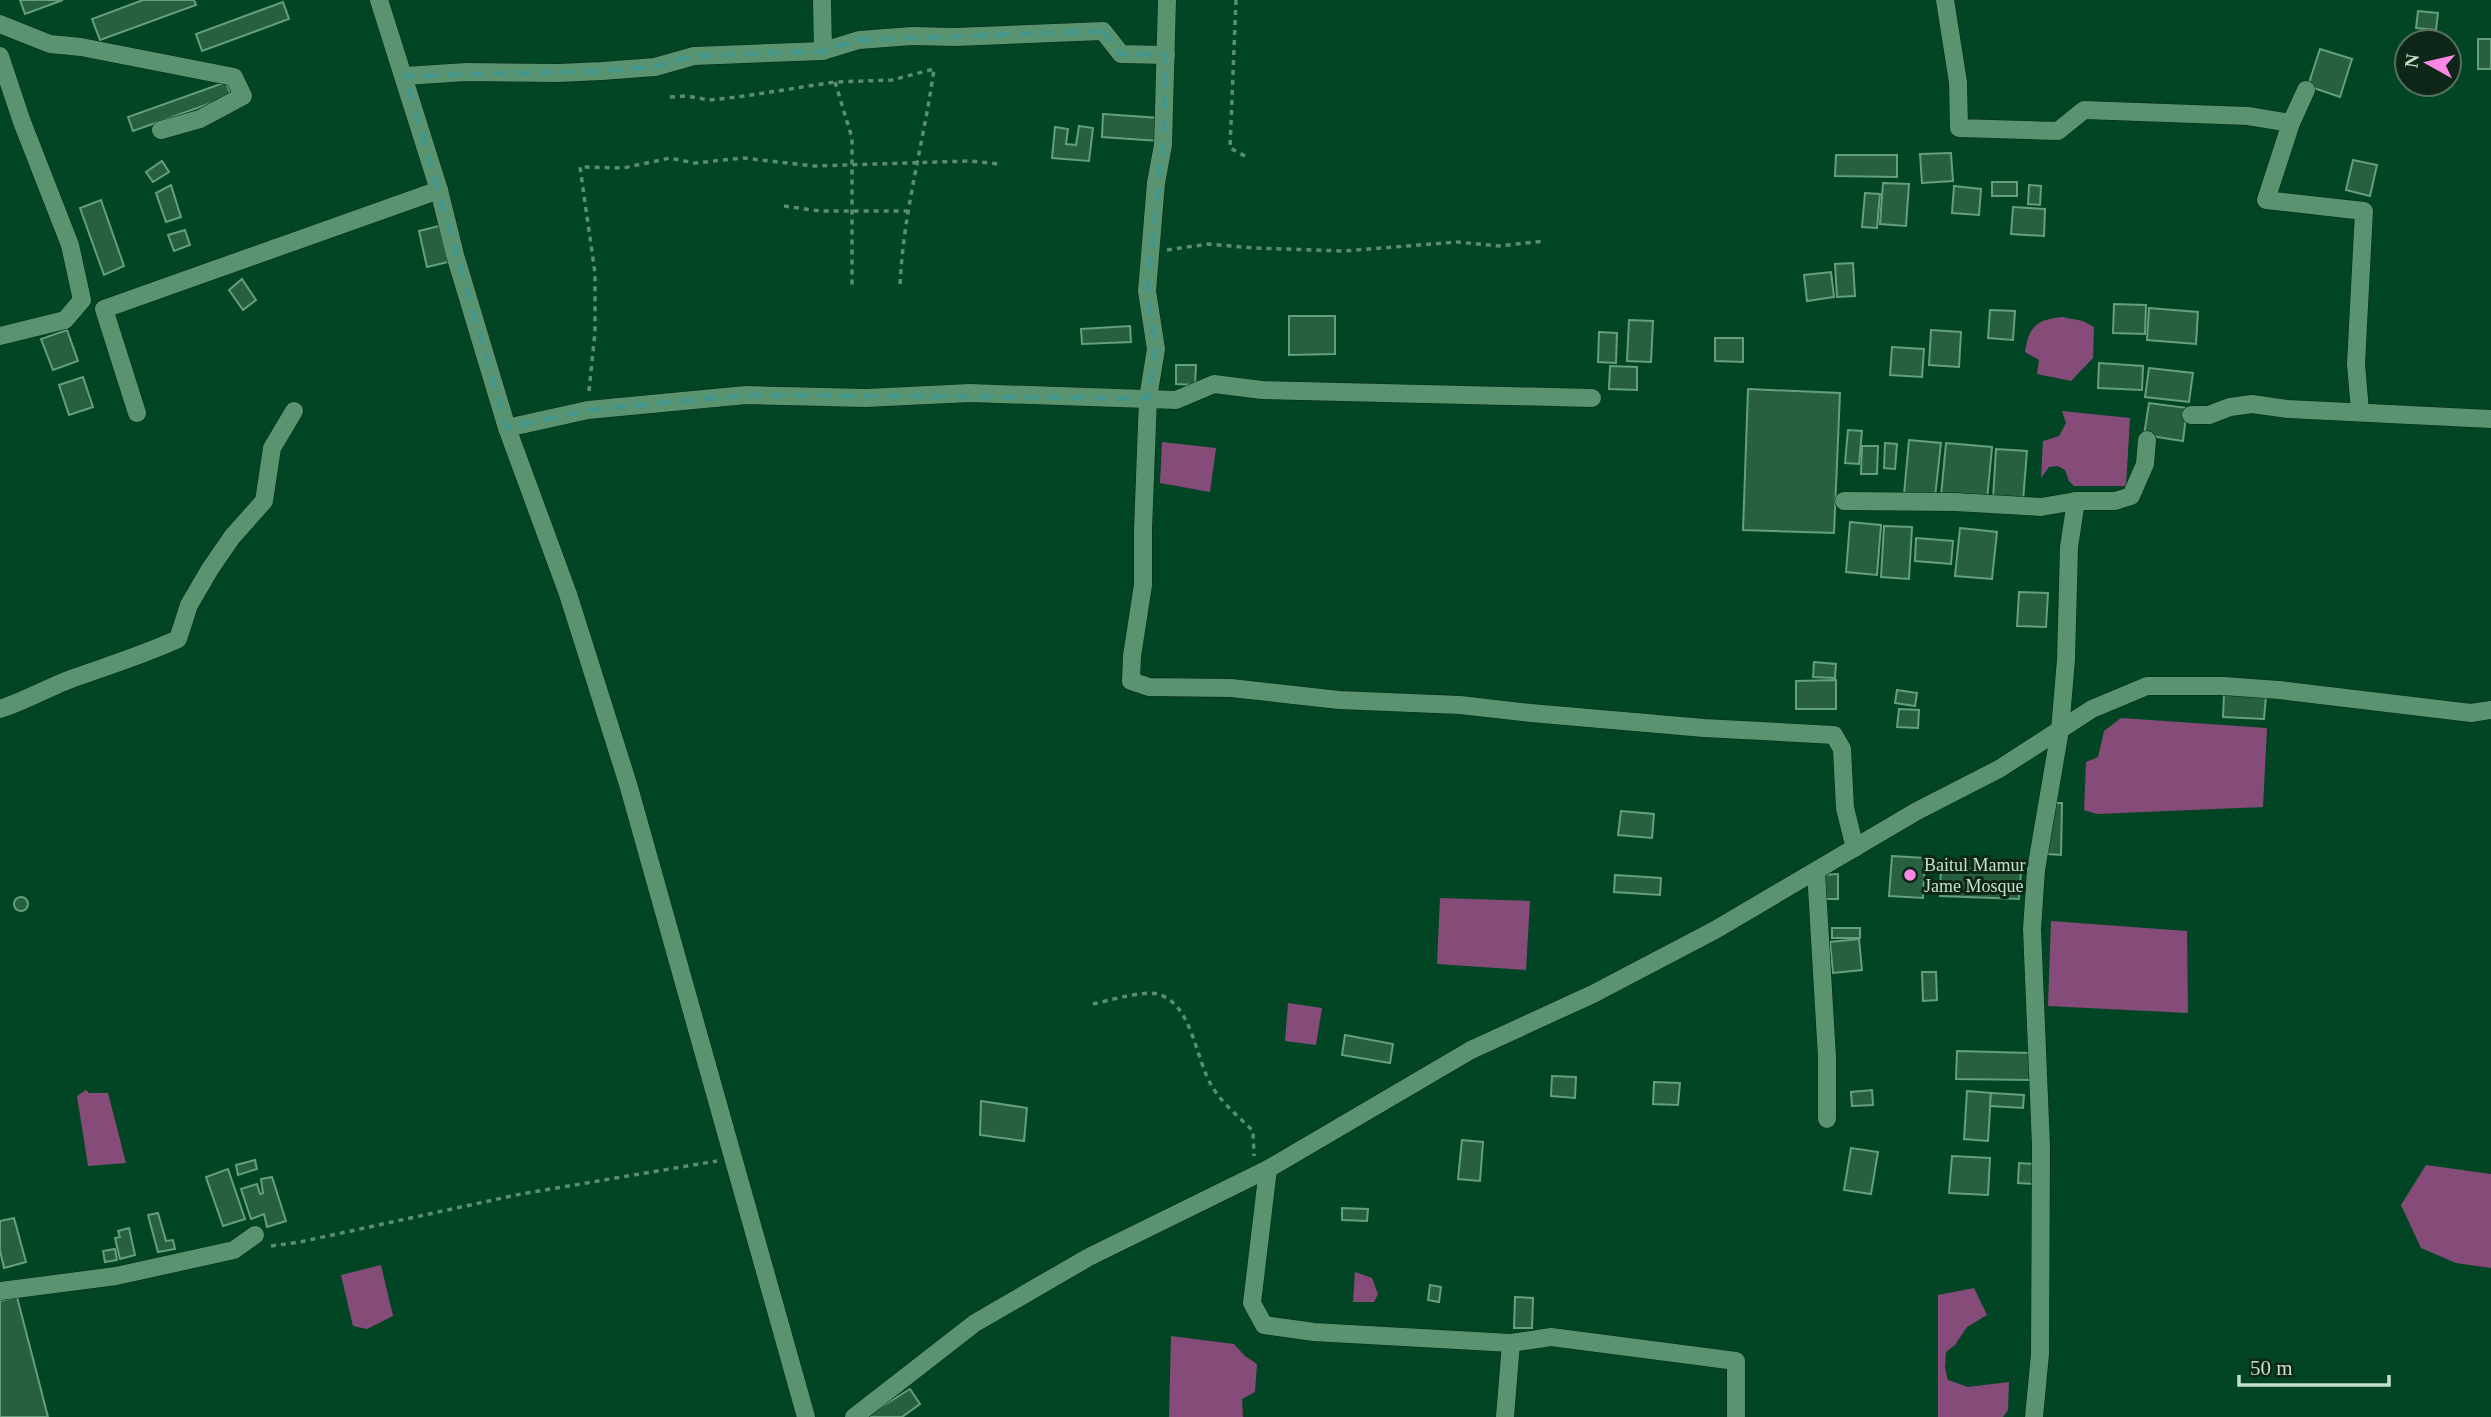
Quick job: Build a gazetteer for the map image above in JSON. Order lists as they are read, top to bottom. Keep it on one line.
{"places":["Baitul Mamur Jame Mosque"],"scale_bar":"50 m","north":"left"}
